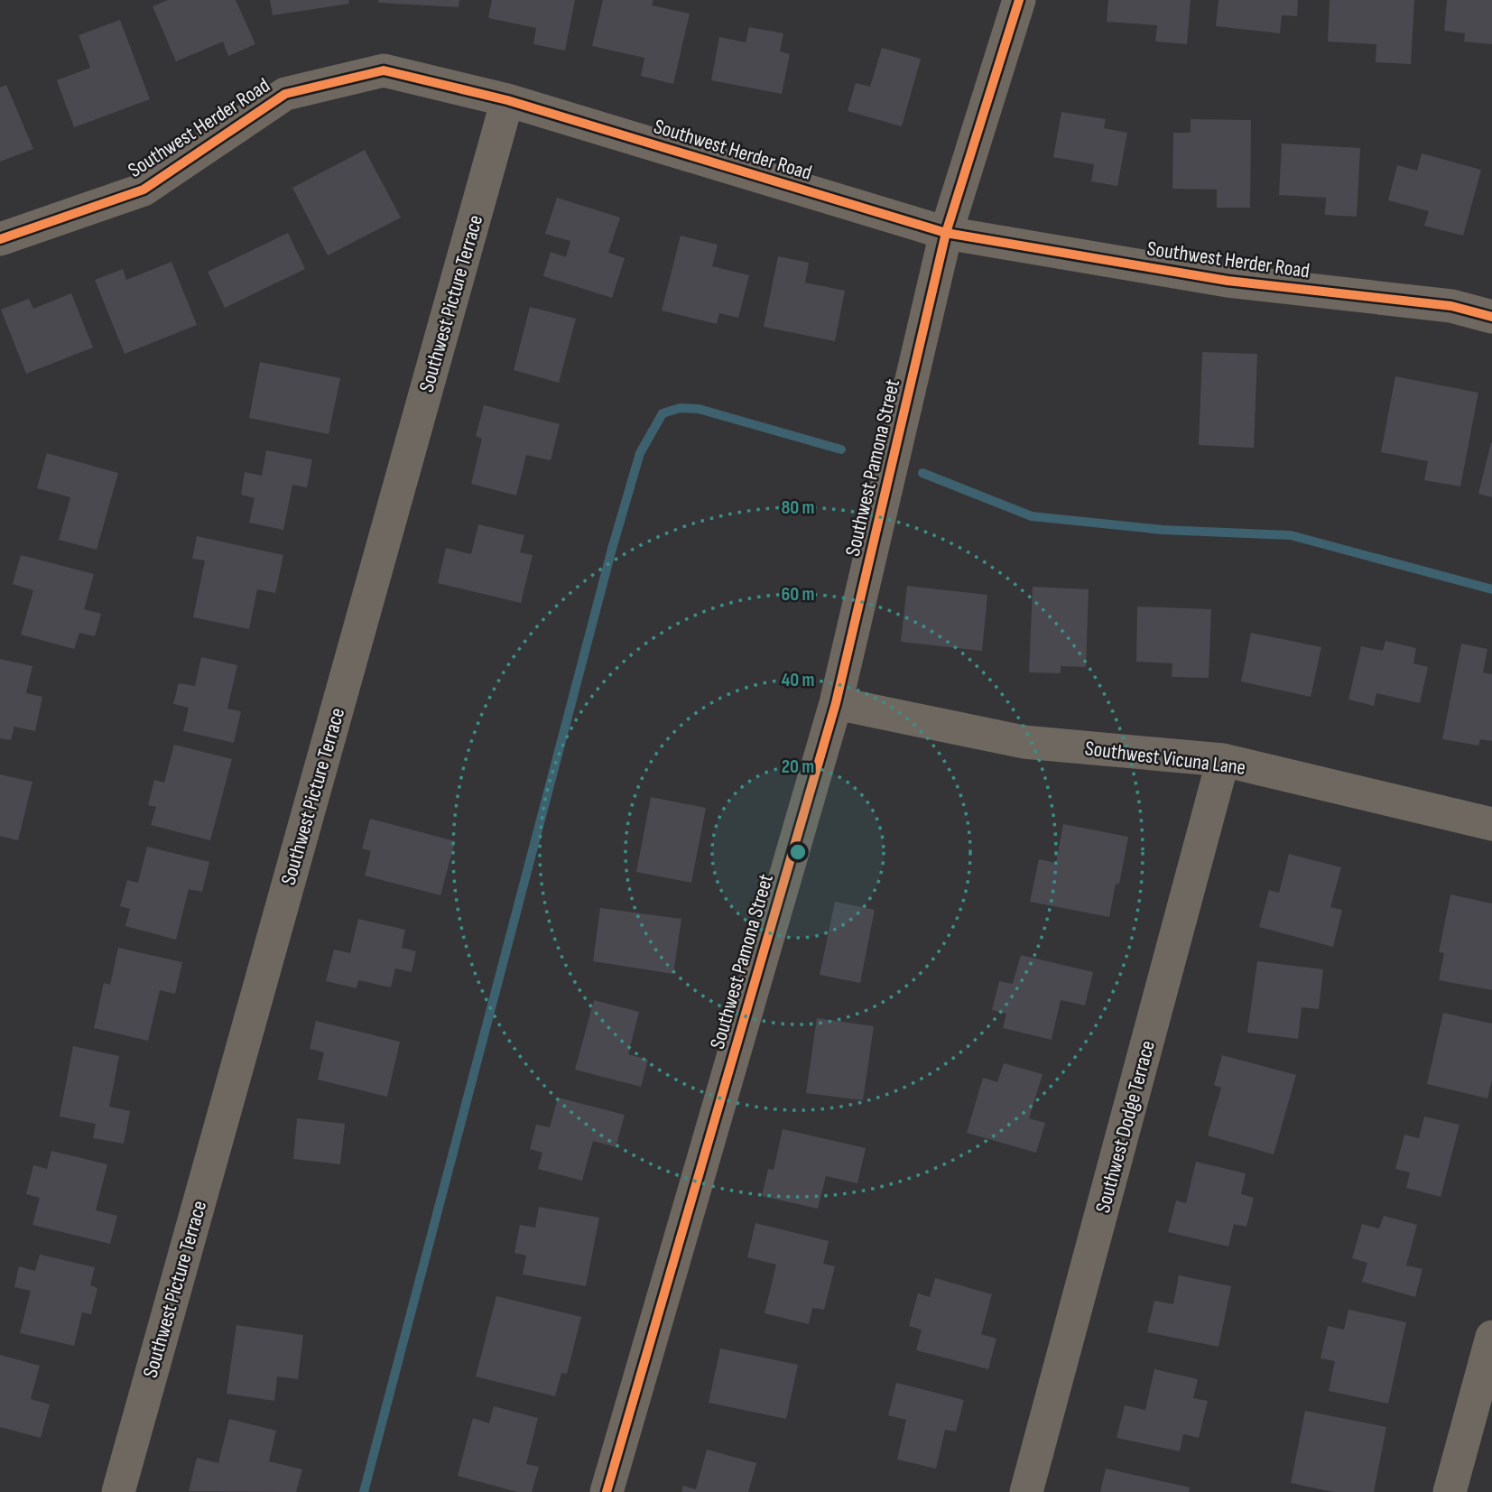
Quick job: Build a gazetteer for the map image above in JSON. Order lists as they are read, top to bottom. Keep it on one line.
{"streets":{"street":["Southwest Herder Road","Southwest Picture Terrace","Southwest Pamona Street","Southwest Vicuna Lane","Southwest Dodge Terrace"]},"crossings":[["Southwest Herder Road","Southwest Picture Terrace"],["Southwest Herder Road","Southwest Pamona Street"],["Southwest Pamona Street","Southwest Vicuna Lane"],["Southwest Vicuna Lane","Southwest Dodge Terrace"]],"rings":["80 m","60 m","40 m","20 m"]}
